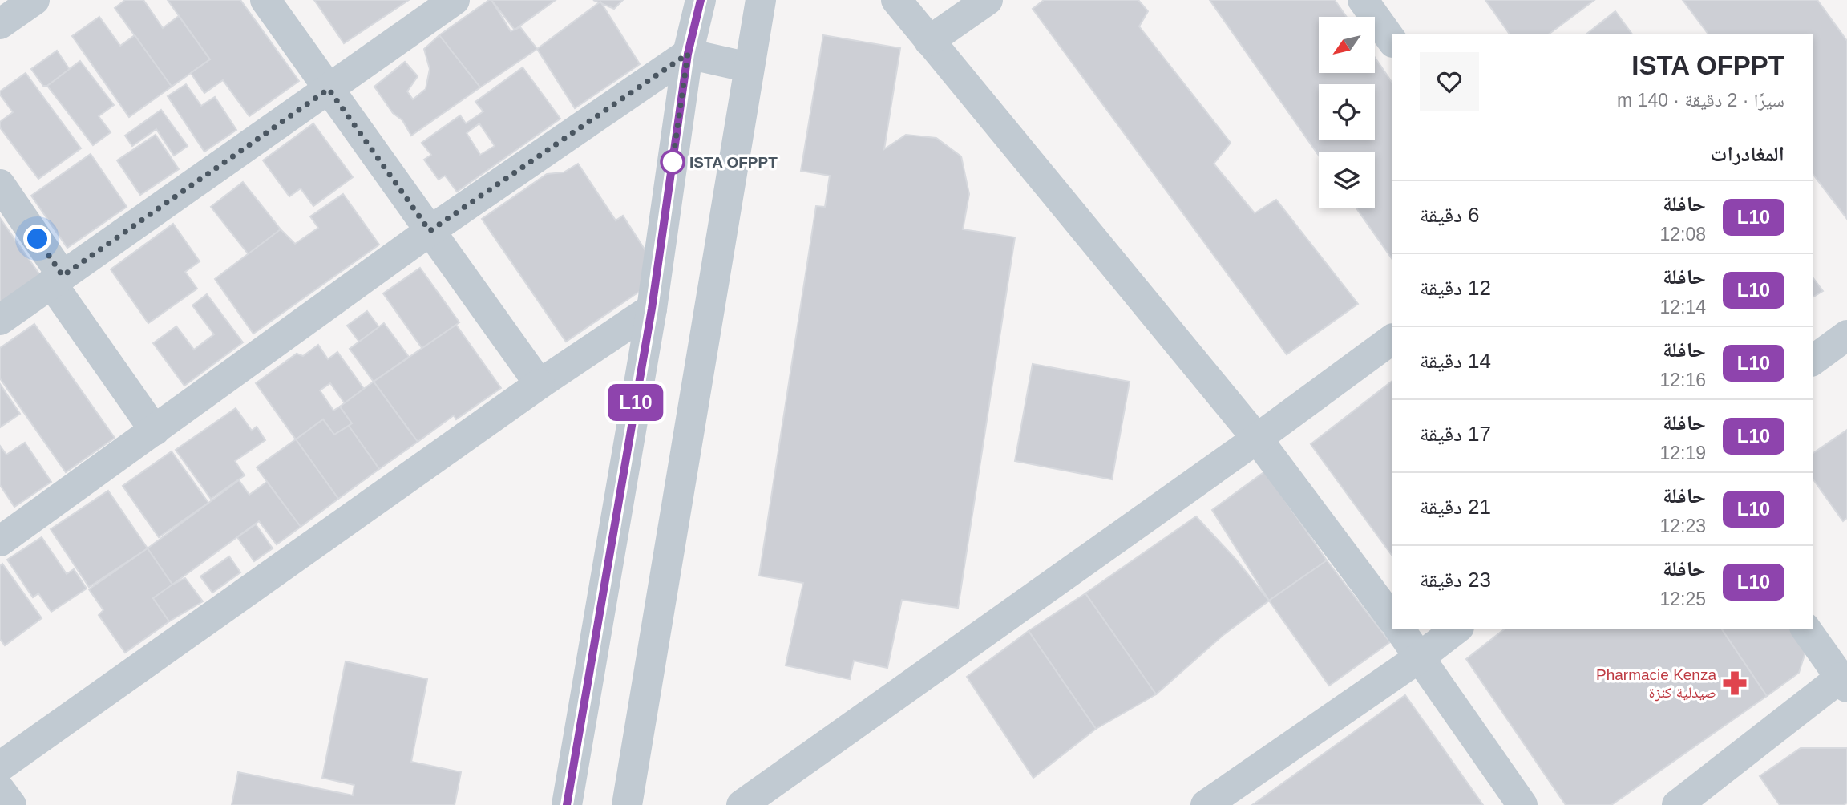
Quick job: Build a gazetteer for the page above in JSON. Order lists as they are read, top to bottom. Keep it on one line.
{"places":{"other":["ISTA OFPPT"],"pharmacy":["Pharmacie Kenza صيدلية كنزة"]},"lines":["bus line L10"],"north":"bottom left","page":{"on_map":"L10","heading":[["ISTA OFPPT","سيرًا · 2 دقيقة · 140 m"],"المغادرات"],"list":[{"mark":"L10","name":"حافلة","note":"12:08","value":"6 دقيقة"},{"mark":"L10","name":"حافلة","note":"12:14","value":"12 دقيقة"},{"mark":"L10","name":"حافلة","note":"12:16","value":"14 دقيقة"},{"mark":"L10","name":"حافلة","note":"12:19","value":"17 دقيقة"},{"mark":"L10","name":"حافلة","note":"12:23","value":"21 دقيقة"},{"mark":"L10","name":"حافلة","note":"12:25","value":"23 دقيقة"}]}}
